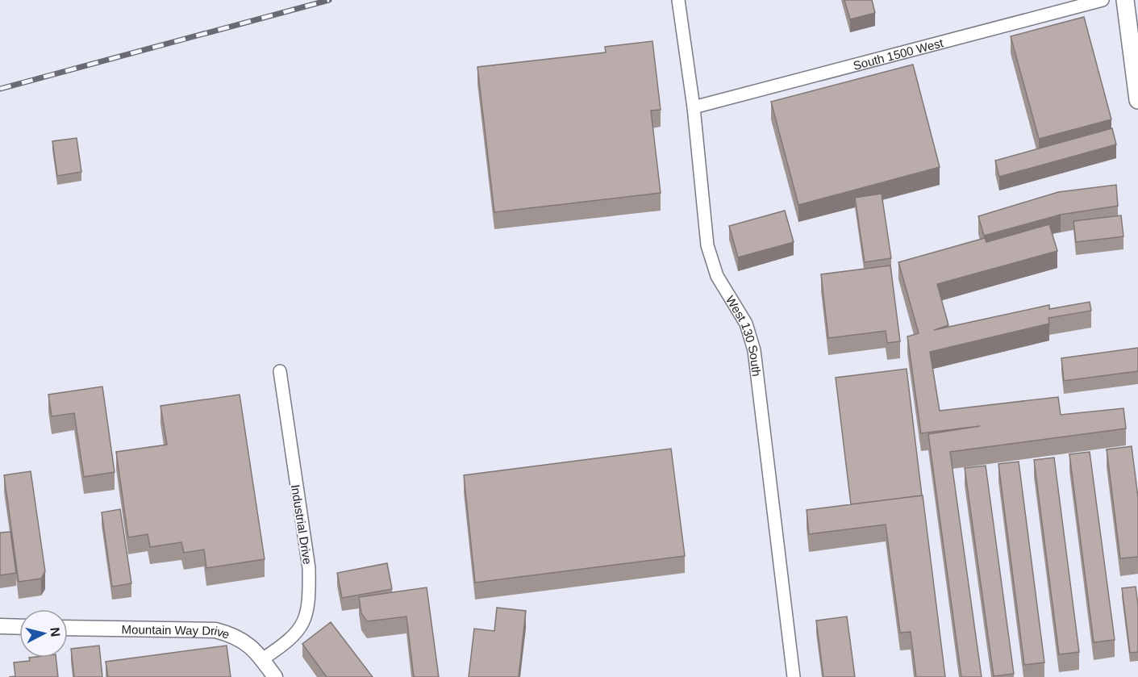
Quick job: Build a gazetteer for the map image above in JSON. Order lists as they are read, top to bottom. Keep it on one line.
{"streets":{"street":["South 1500 West","West 130 South","Industrial Drive","Mountain Way Drive"]},"crossings":[["South 1500 West","West 130 South"],["Industrial Drive","Mountain Way Drive"]],"north":"right"}
